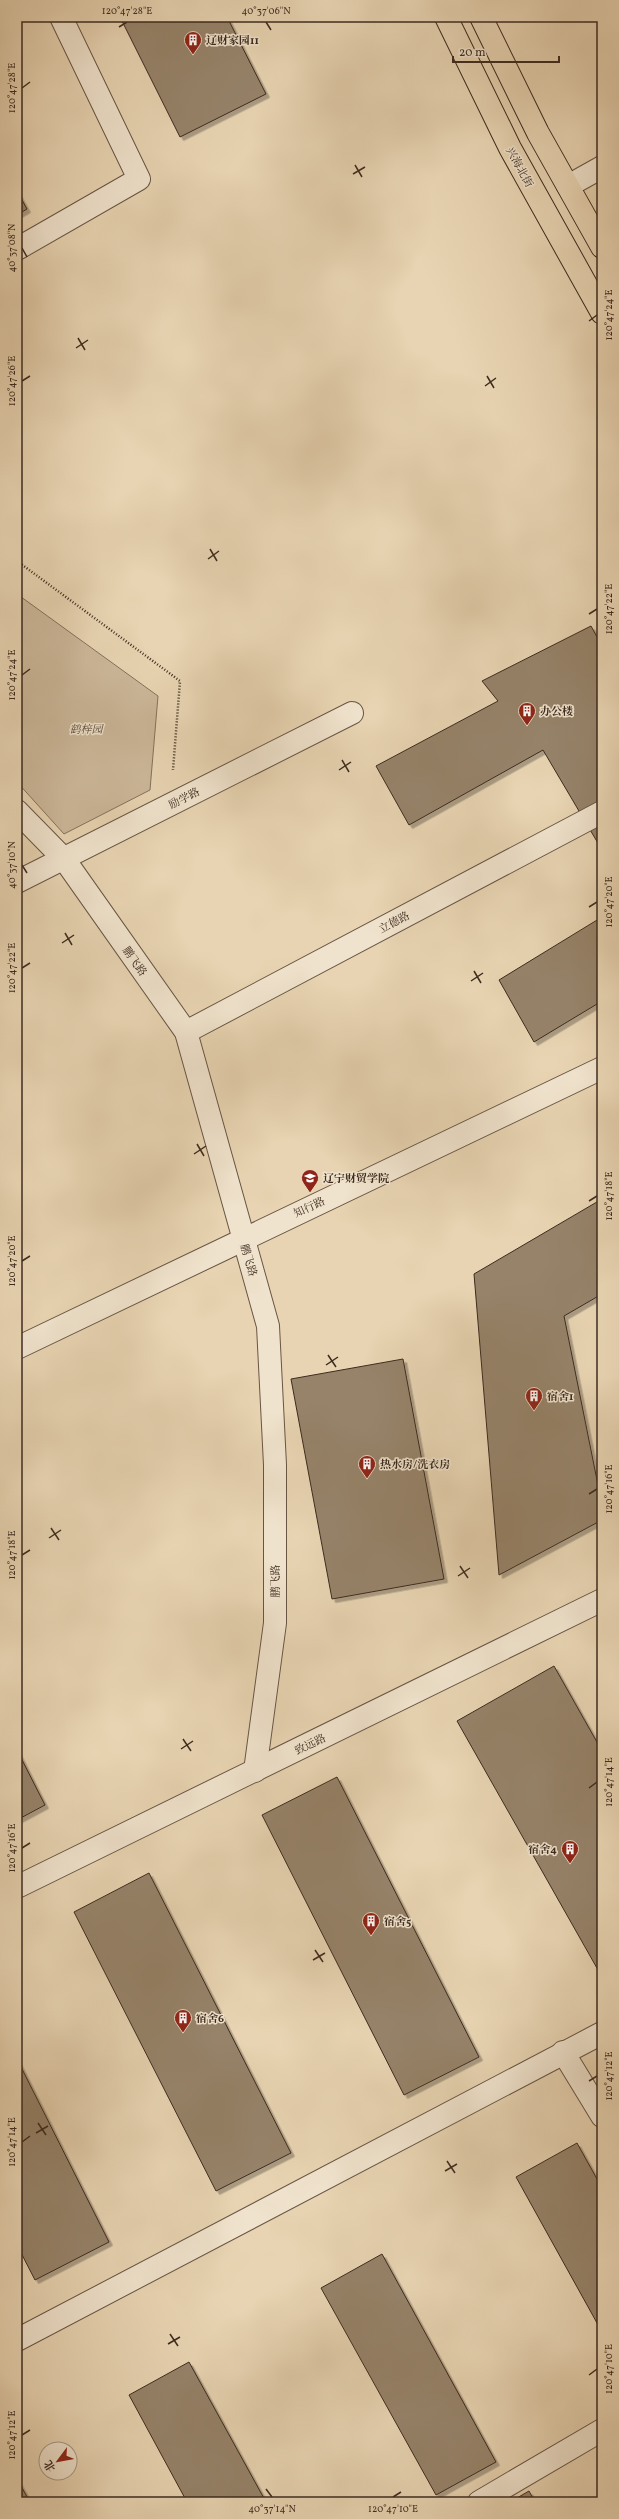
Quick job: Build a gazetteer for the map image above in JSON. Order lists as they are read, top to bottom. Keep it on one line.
{"streets":{"main road":["兴海北街"],"street":["励学路","立德路","鹏飞路","知行路","致远路"]},"crossings":[["励学路","鹏飞路"],["立德路","鹏飞路"],["鹏飞路","知行路"],["鹏飞路","致远路"]],"parks":["鹤梓园"],"places":{"building":["辽财家园11","办公楼","宿舍1","热水房/洗衣房","宿舍4","宿舍5","宿舍6"],"school or university":["辽宁财贸学院"]},"scale_bar":"20 m","north":"bottom left","coordinates":["120°47'28\"E","40°37'06\"N","40°37'08\"N","120°47'24\"E","120°47'26\"E","120°47'22\"E","40°37'10\"N","120°47'20\"E","120°47'18\"E","120°47'16\"E","120°47'14\"E","120°47'12\"E","120°47'10\"E","40°37'14\"N"]}
